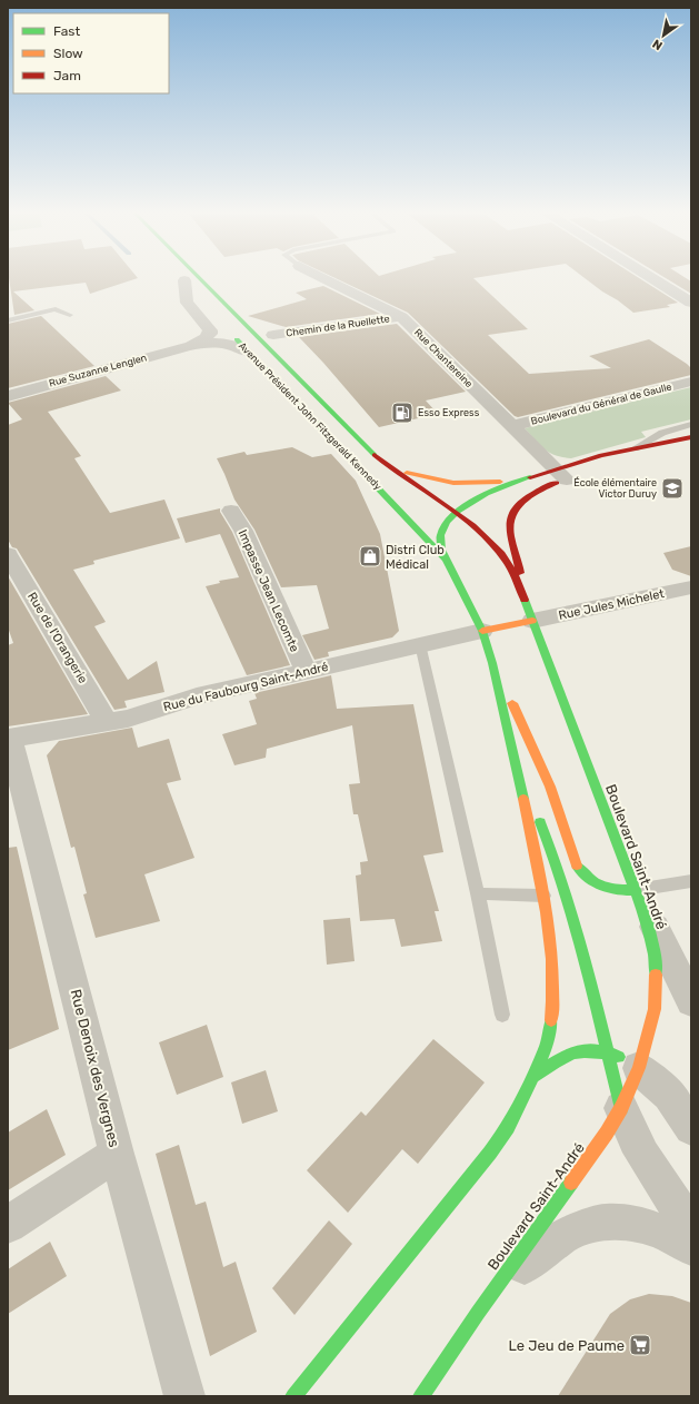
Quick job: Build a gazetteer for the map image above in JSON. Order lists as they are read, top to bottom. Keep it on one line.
{"streets":{"main road":["Avenue Président John Fitzgerald Kennedy","Boulevard Saint-André"],"street":["Chemin de la Ruellette","Rue Chantereine","Rue Suzanne Lenglen","Boulevard du Général de Gaulle","Impasse Jean Lecomte","Rue Jules Michelet","Rue de l'Orangerie","Rue du Faubourg Saint-André","Rue Denoix des Vergnes"]},"crossings":[["Chemin de la Ruellette","Rue Chantereine"],["Rue Chantereine","Boulevard du Général de Gaulle"],["Rue Suzanne Lenglen","Avenue Président John Fitzgerald Kennedy"],["Avenue Président John Fitzgerald Kennedy","Boulevard Saint-André"],["Impasse Jean Lecomte","Rue du Faubourg Saint-André"],["Rue Jules Michelet","Boulevard Saint-André"],["Rue de l'Orangerie","Rue du Faubourg Saint-André"],["Rue du Faubourg Saint-André","Rue Denoix des Vergnes"]],"places":{"fuel station":["Esso Express"],"school or university":["École élémentaire Victor Duruy"],"shop":["Distri Club Médical"],"supermarket":["Le Jeu de Paume"]},"legend":["Fast","Slow","Jam"],"north":"bottom left"}
